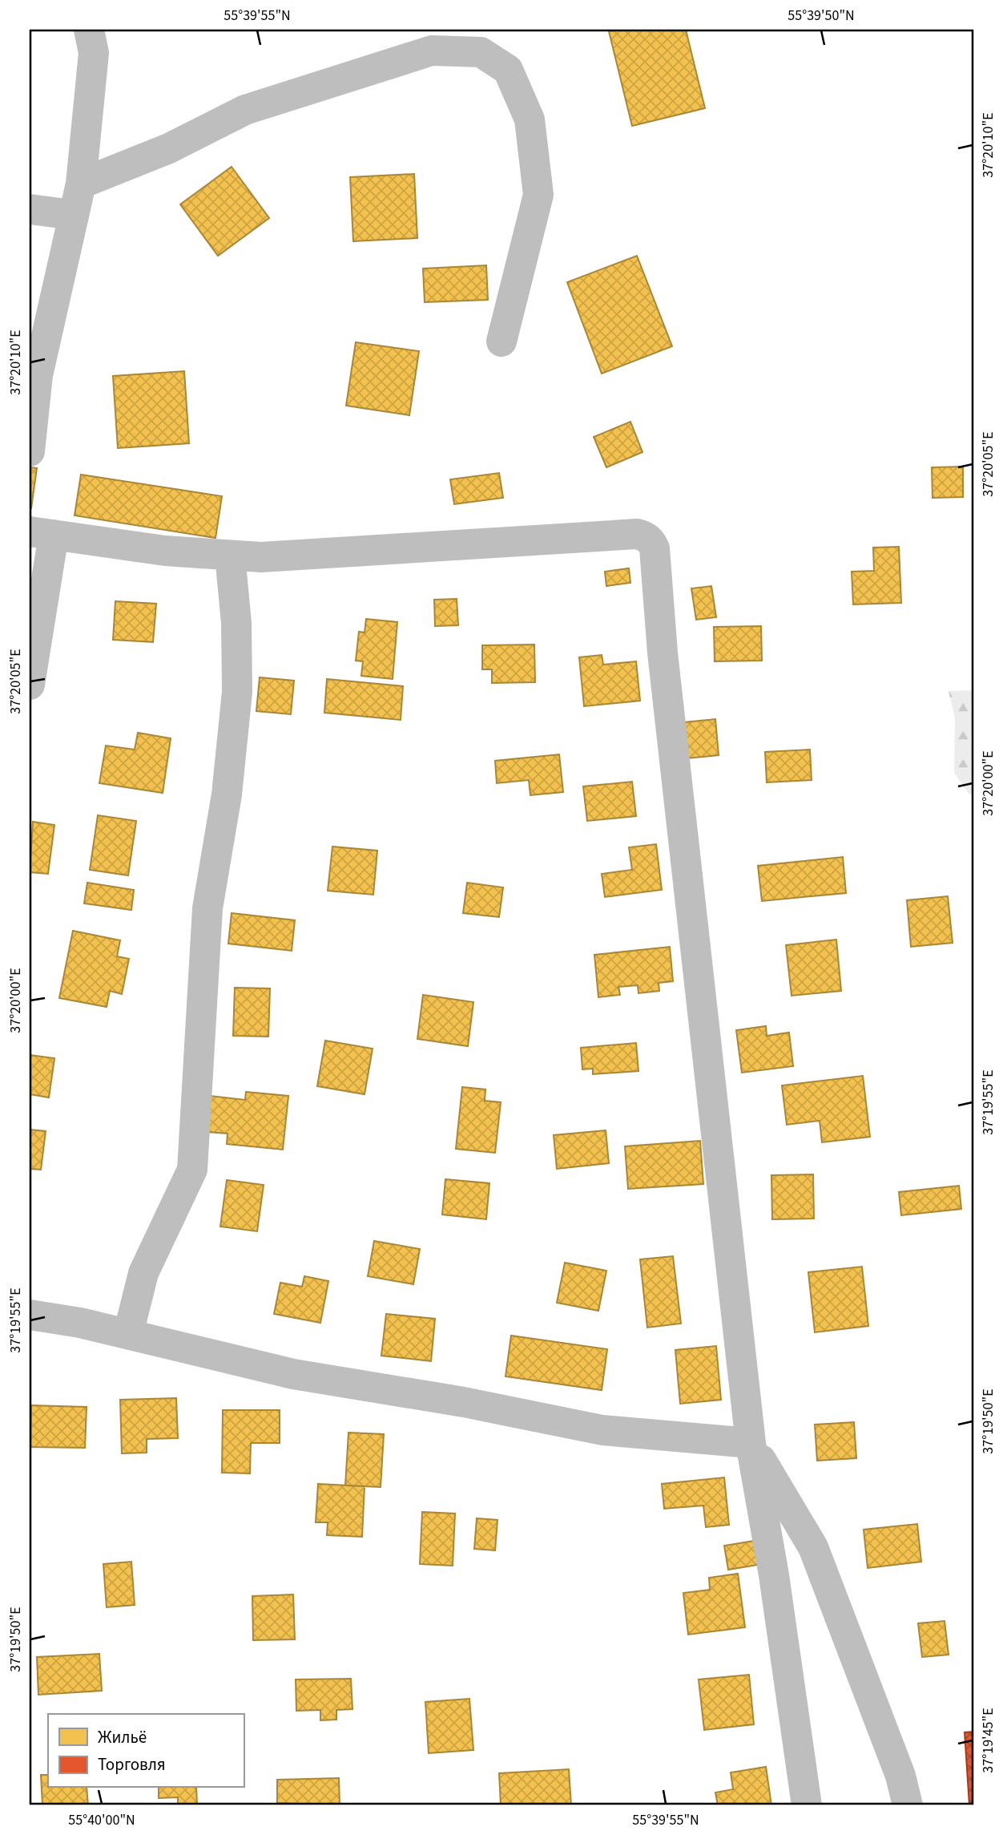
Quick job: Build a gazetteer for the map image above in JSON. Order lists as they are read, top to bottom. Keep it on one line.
{"legend":["Жильё","Торговля"],"coordinates":["55°39'55\"N","55°39'50\"N","37°20'10\"E","37°20'05\"E","37°20'00\"E","37°19'55\"E","37°19'50\"E","37°19'45\"E","55°40'00\"N"]}
